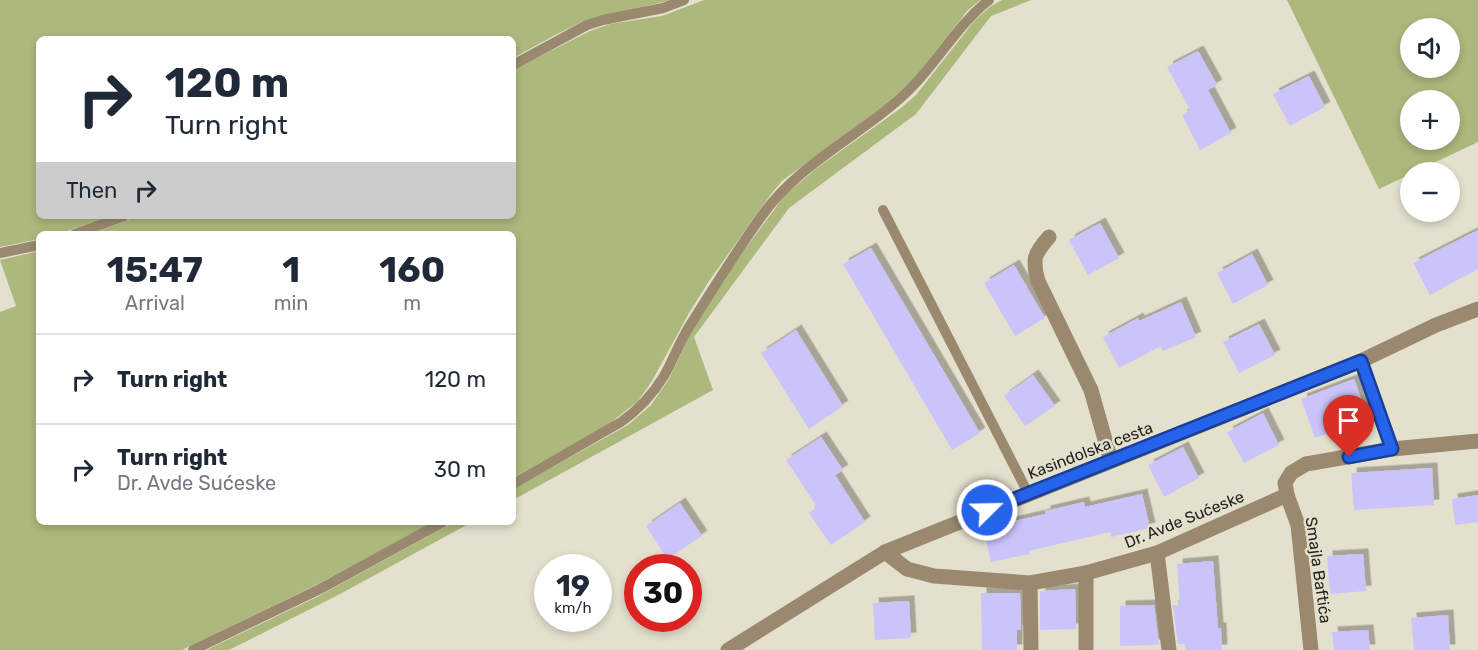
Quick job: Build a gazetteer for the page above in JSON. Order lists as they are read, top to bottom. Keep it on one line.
{"streets":{"street":["Kasindolska cesta","Dr. Avde Sućeske","Smajla Baftića"]},"crossings":[["Kasindolska cesta","Dr. Avde Sućeske"],["Dr. Avde Sućeske","Smajla Baftića"]],"page":{"map_buttons":["+","−"],"turn":["120 m","Turn right"],"then":"Then","eta":["15:47","Arrival","1","min","160","m"],"list":[{"name":"Turn right","value":"120 m"},{"name":"Turn right","note":"Dr. Avde Sućeske","value":"30 m"}],"speed":"19 km/h","limit":"30"}}
